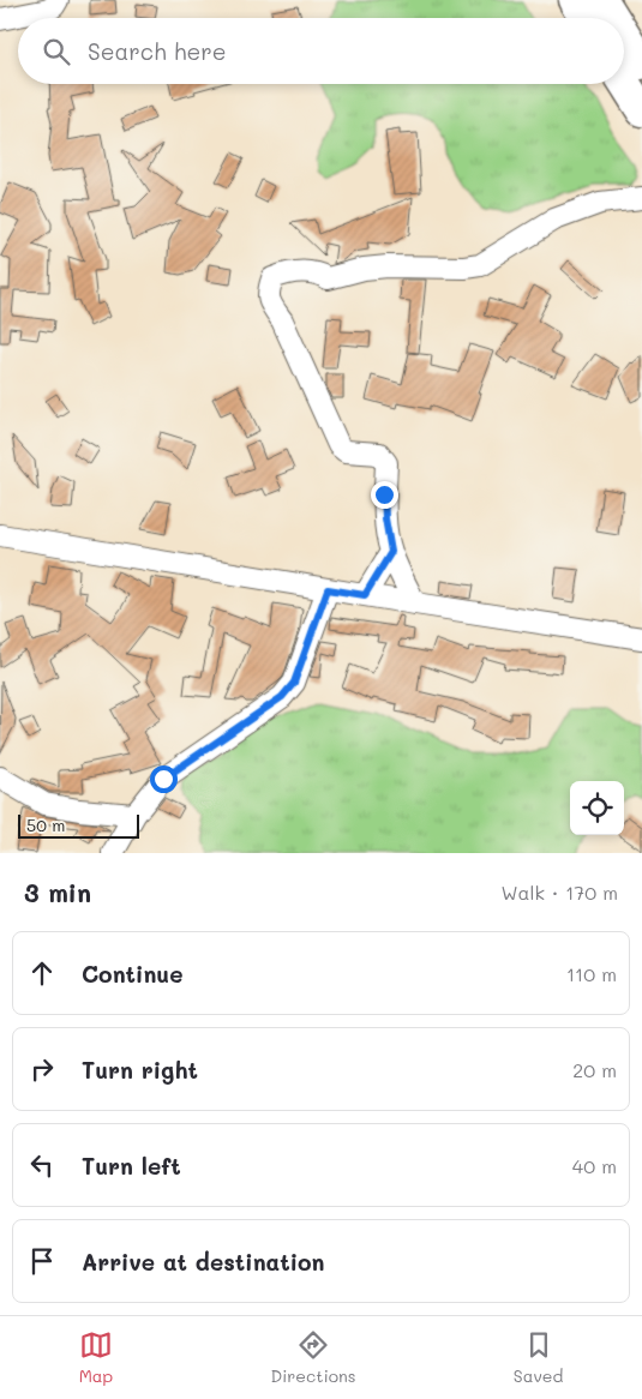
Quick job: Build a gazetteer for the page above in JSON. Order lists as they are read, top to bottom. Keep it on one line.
{"scale_bar":"50 m","page":{"search":"Search here","scale":"50 m","heading":["3 min","Walk · 170 m"],"list":[["Continue","110 m"],["Turn right","20 m"],["Turn left","40 m"],"Arrive at destination"],"nav":["Map","Directions","Saved"]}}
